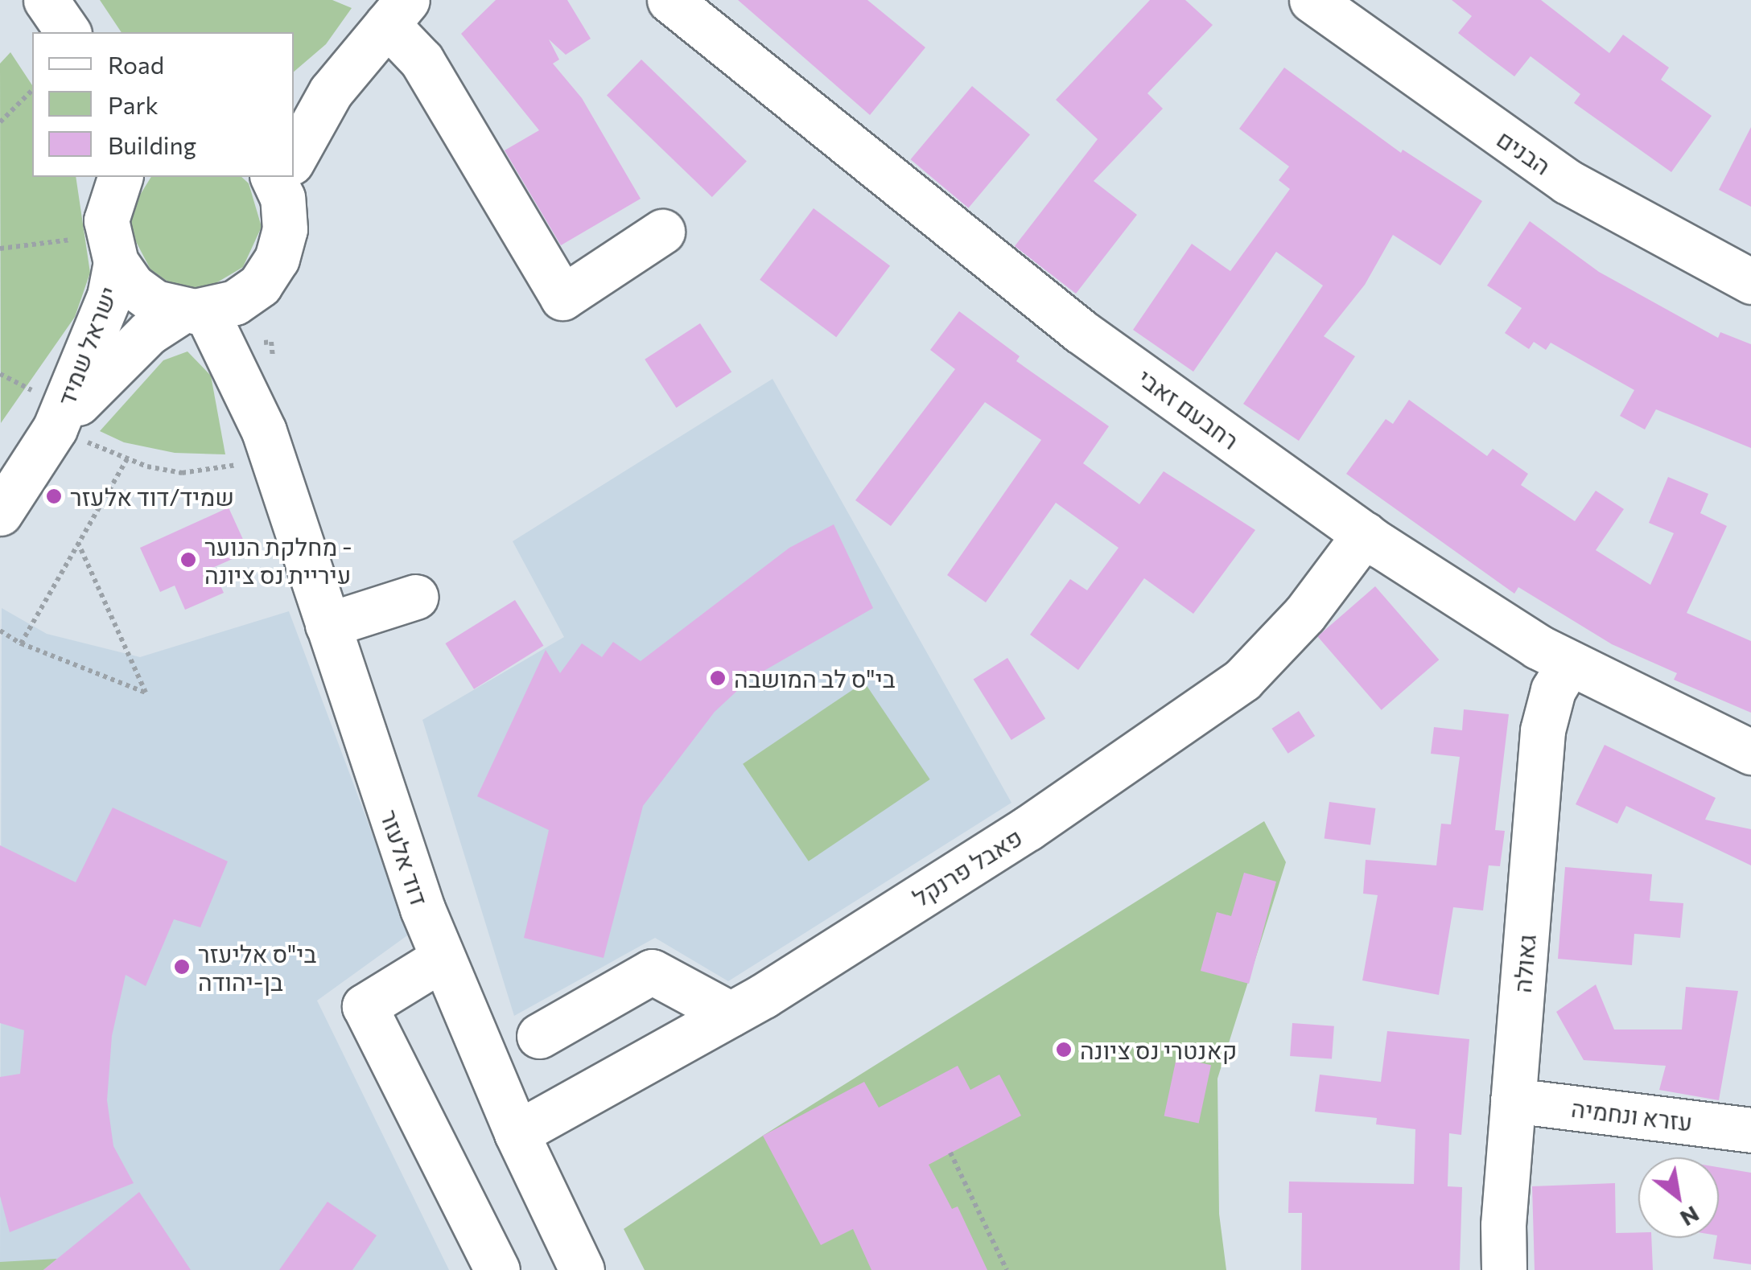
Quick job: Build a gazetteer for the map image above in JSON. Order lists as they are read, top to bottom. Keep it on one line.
{"streets":{"street":["הבנים","ישראל שמיד","רחבעם זאבי","דוד אלעזר","פאבל פרנקל","גאולה","עזרא ונחמיה"]},"crossings":[["ישראל שמיד","דוד אלעזר"],["רחבעם זאבי","פאבל פרנקל"],["רחבעם זאבי","גאולה"],["דוד אלעזר","פאבל פרנקל"],["גאולה","עזרא ונחמיה"]],"places":["שמיד/דוד אלעזר","מחלקת הנוער - עיריית נס ציונה","בי\"ס לב המושבה","בי\"ס אליעזר בן-יהודה","קאנטרי נס ציונה"],"legend":["Road","Park","Building"],"north":"bottom right"}
